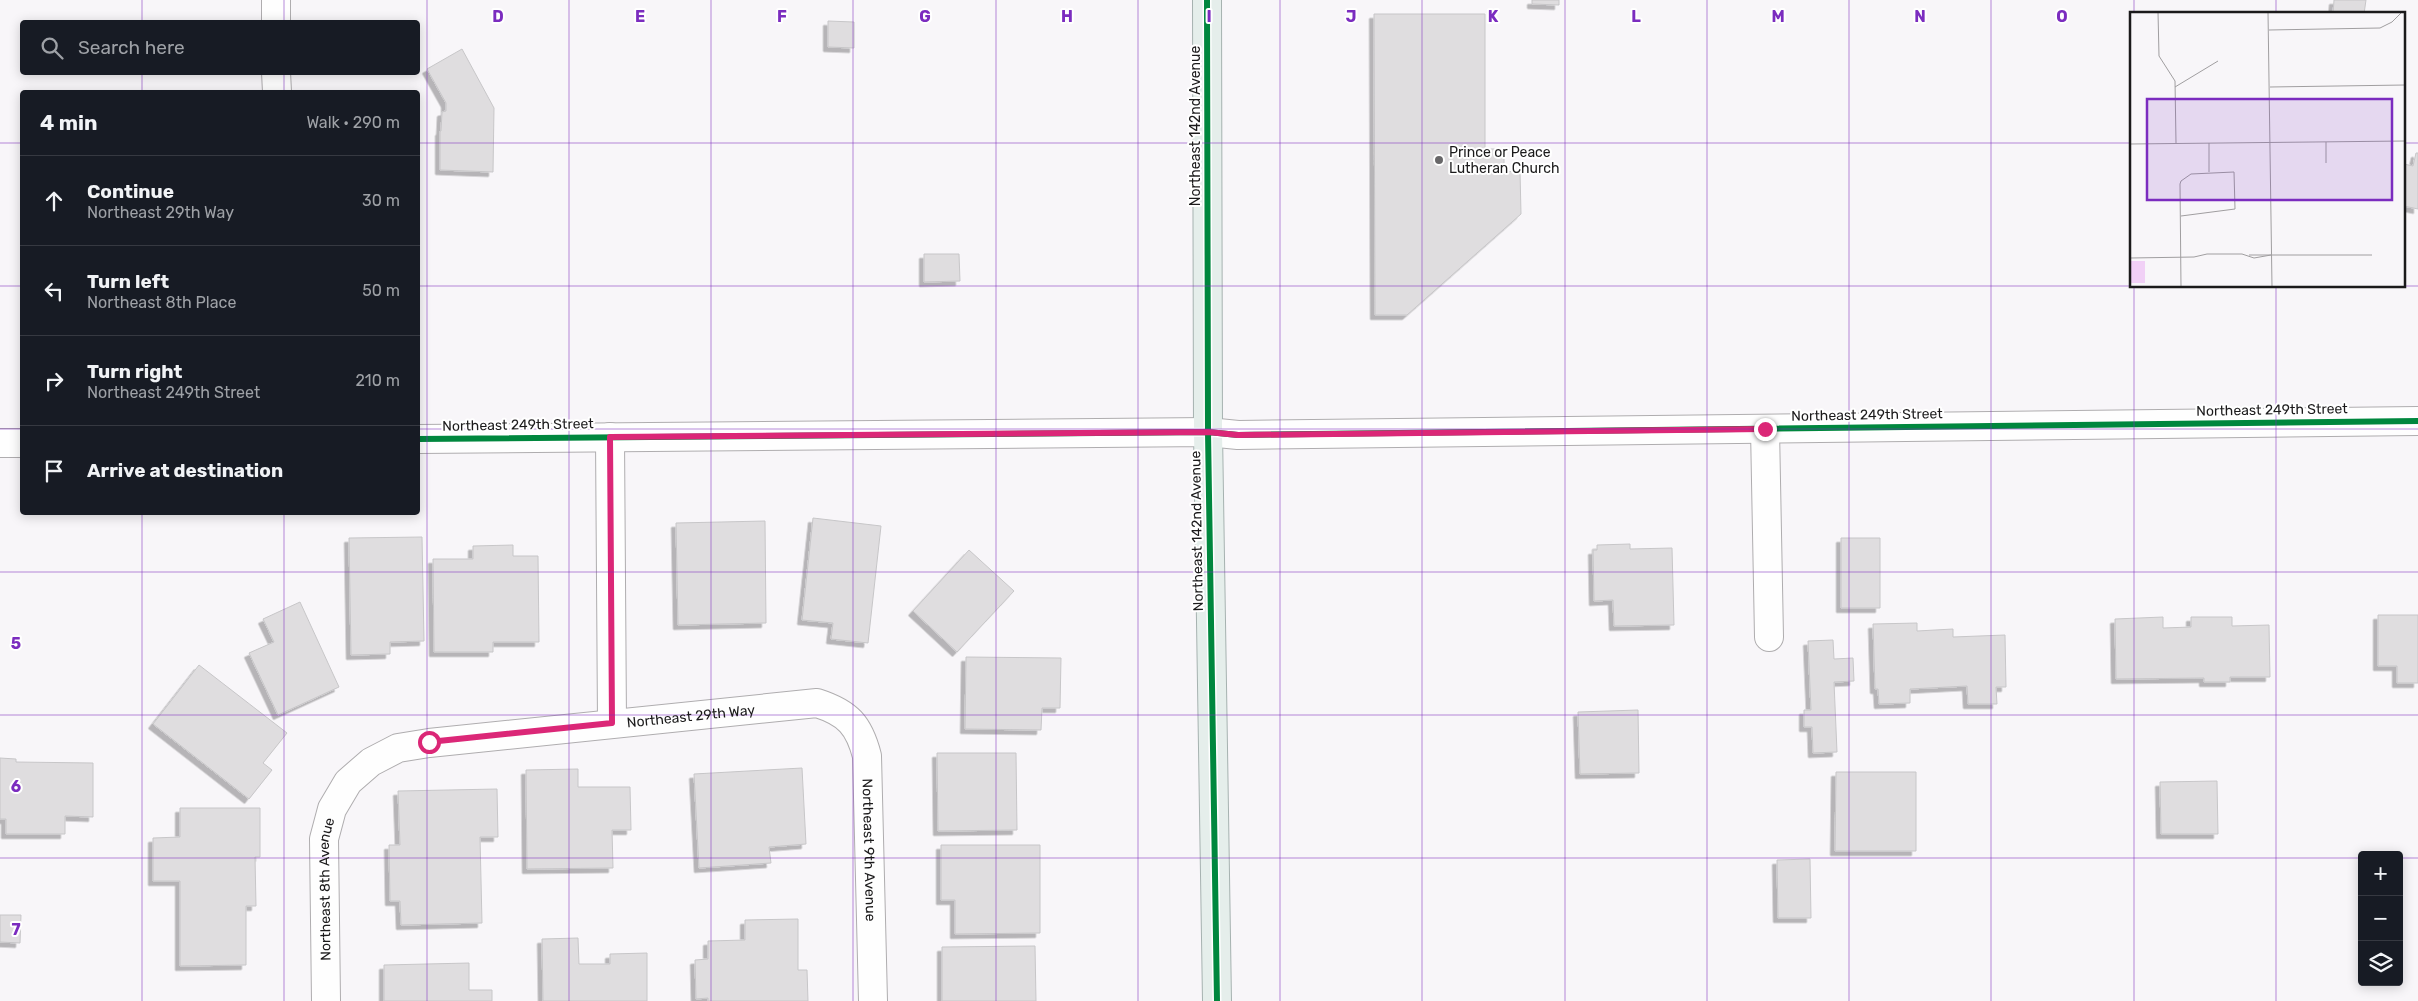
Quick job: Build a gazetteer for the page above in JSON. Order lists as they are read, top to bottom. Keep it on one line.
{"streets":{"main road":["Northeast 142nd Avenue"],"street":["Northeast 249th Street","Northeast 29th Way","Northeast 9th Avenue","Northeast 8th Avenue"]},"crossings":[["Northeast 142nd Avenue","Northeast 249th Street"],["Northeast 29th Way","Northeast 9th Avenue"],["Northeast 29th Way","Northeast 8th Avenue"]],"places":["Prince or Peace Lutheran Church"],"page":{"search":"Search here","heading":["4 min","Walk · 290 m"],"list":[["Continue","Northeast 29th Way","30 m"],["Turn left","Northeast 8th Place","50 m"],["Turn right","Northeast 249th Street","210 m"],"Arrive at destination"],"map_buttons":["+","−"]},"grid":{"columns":["D","E","F","G","H","I","J","K","L","M","N","O"],"rows":["5","6","7"]}}
